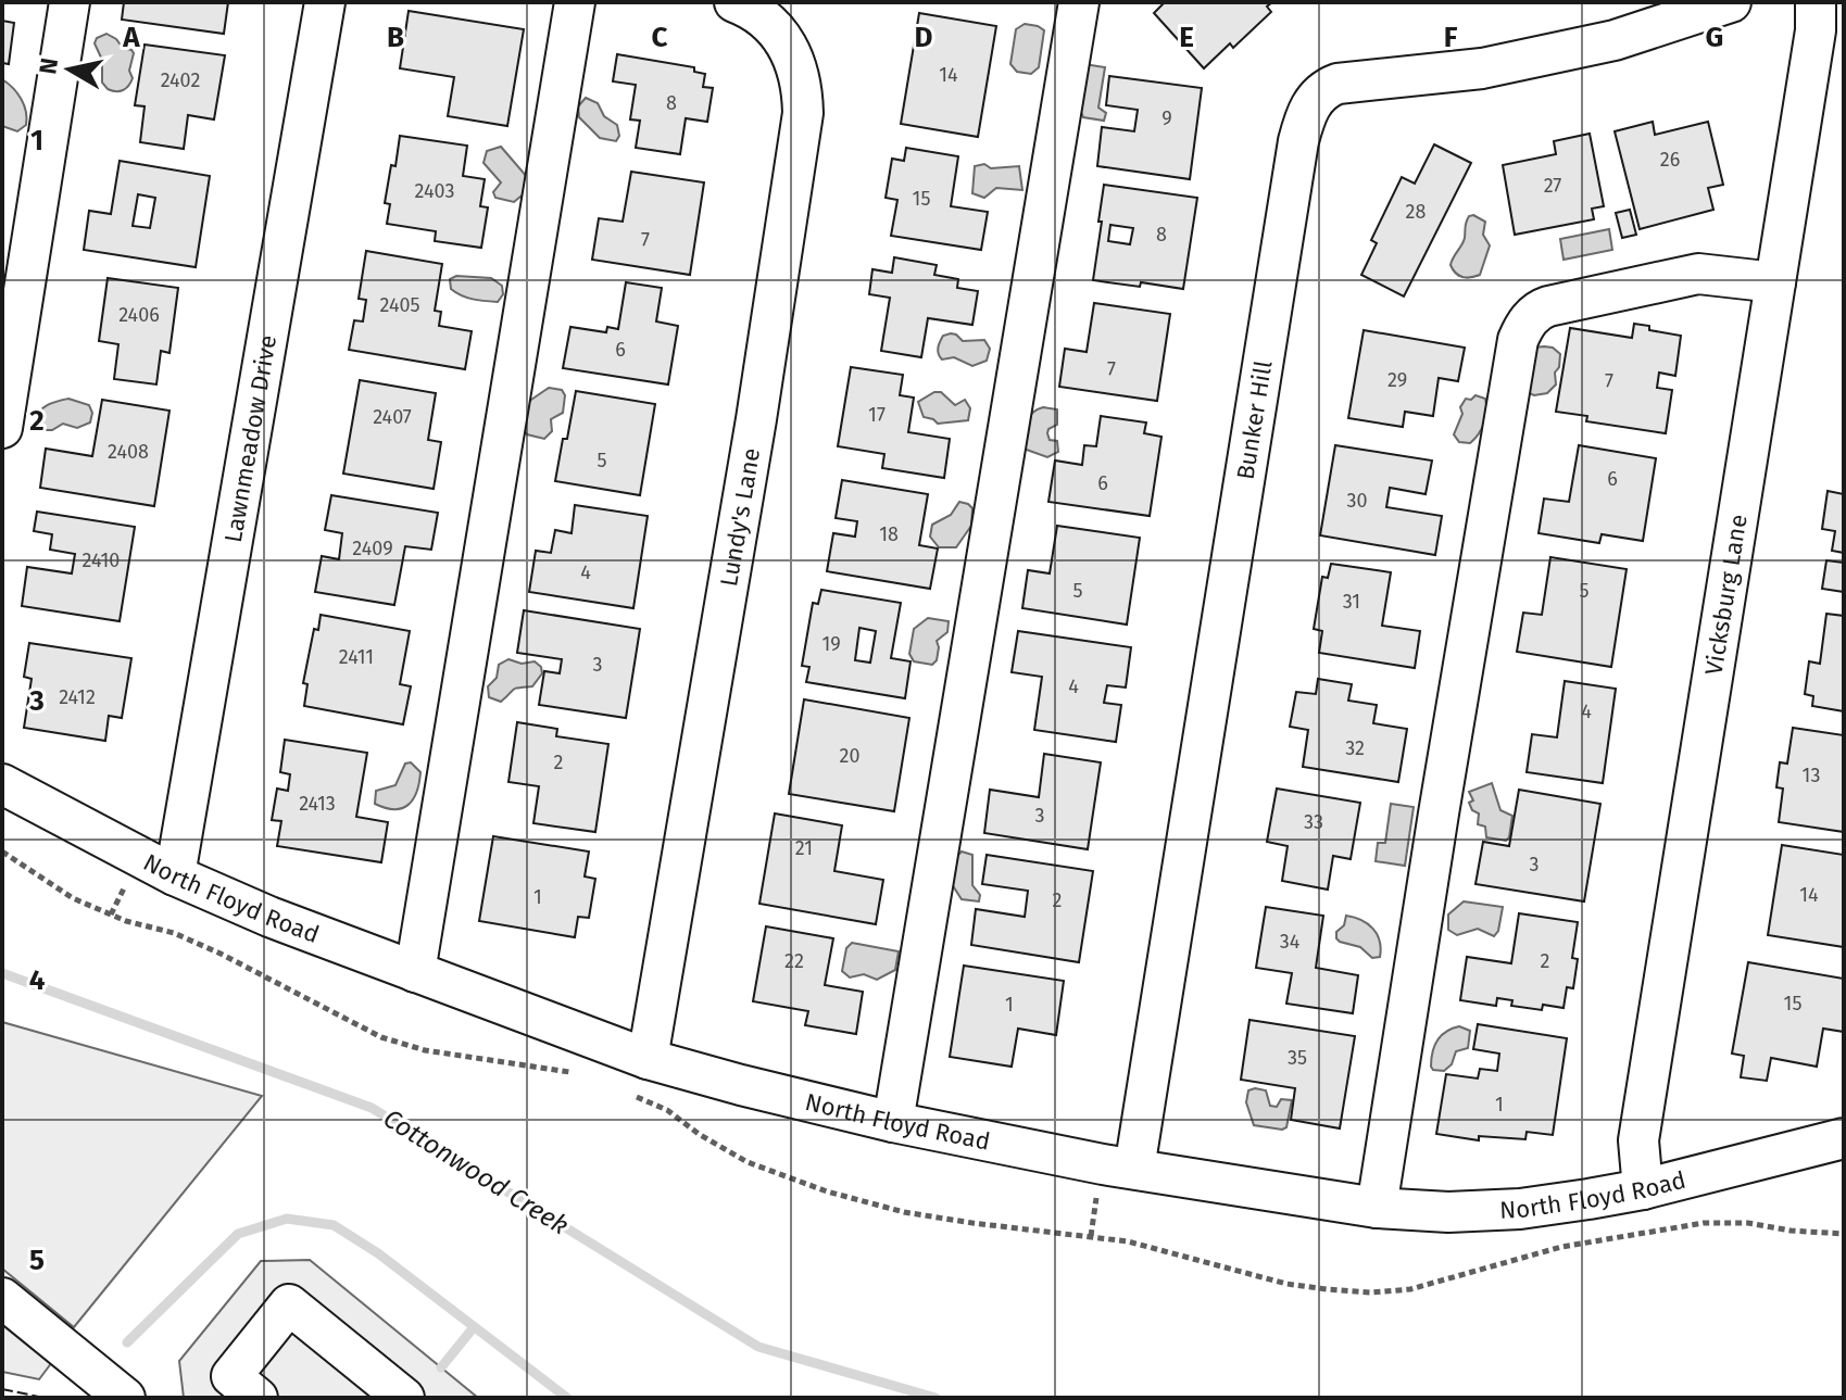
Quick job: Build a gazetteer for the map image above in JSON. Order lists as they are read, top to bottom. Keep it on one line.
{"streets":{"street":["Bunker Hill","Lawnmeadow Drive","Lundy's Lane","Vicksburg Lane","North Floyd Road"]},"crossings":[["Bunker Hill","North Floyd Road"],["Lawnmeadow Drive","North Floyd Road"],["Lundy's Lane","North Floyd Road"],["Vicksburg Lane","North Floyd Road"]],"water":["Cottonwood Creek"],"house_numbers":["14","2402","8","9","26","27","2403","15","28","8","7","2405","2406","6","7","29","7","17","2407","2408","5","6","6","30","18","2409","2410","4","5","5","31","19","2411","3","4","2412","4","32","20","2","13","2413","3","33","21","3","14","1","2","34","22","2","15","1","35","1"],"north":"left","grid":{"columns":["A","B","C","D","E","F","G"],"rows":["1","2","3","4","5"]}}
